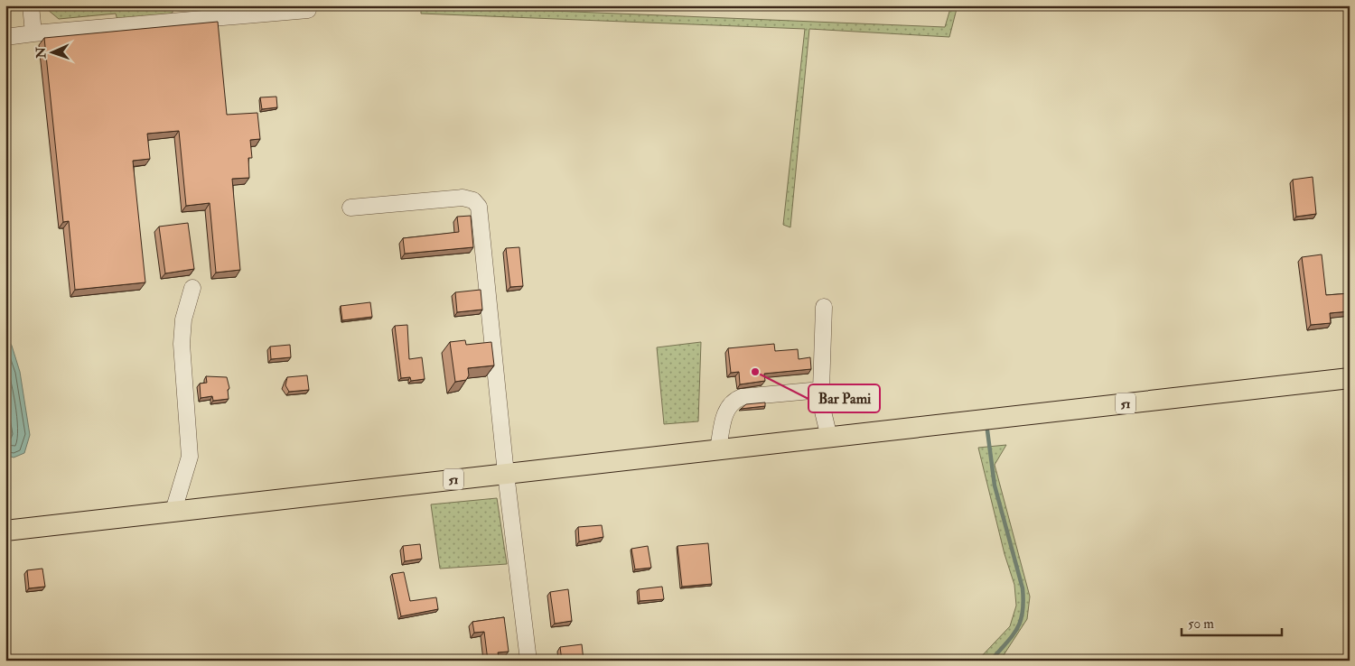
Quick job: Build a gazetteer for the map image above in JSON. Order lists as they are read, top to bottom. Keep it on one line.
{"streets":{"main road":["51"]},"places":["Bar Pami"],"scale_bar":"50 m","north":"left"}
